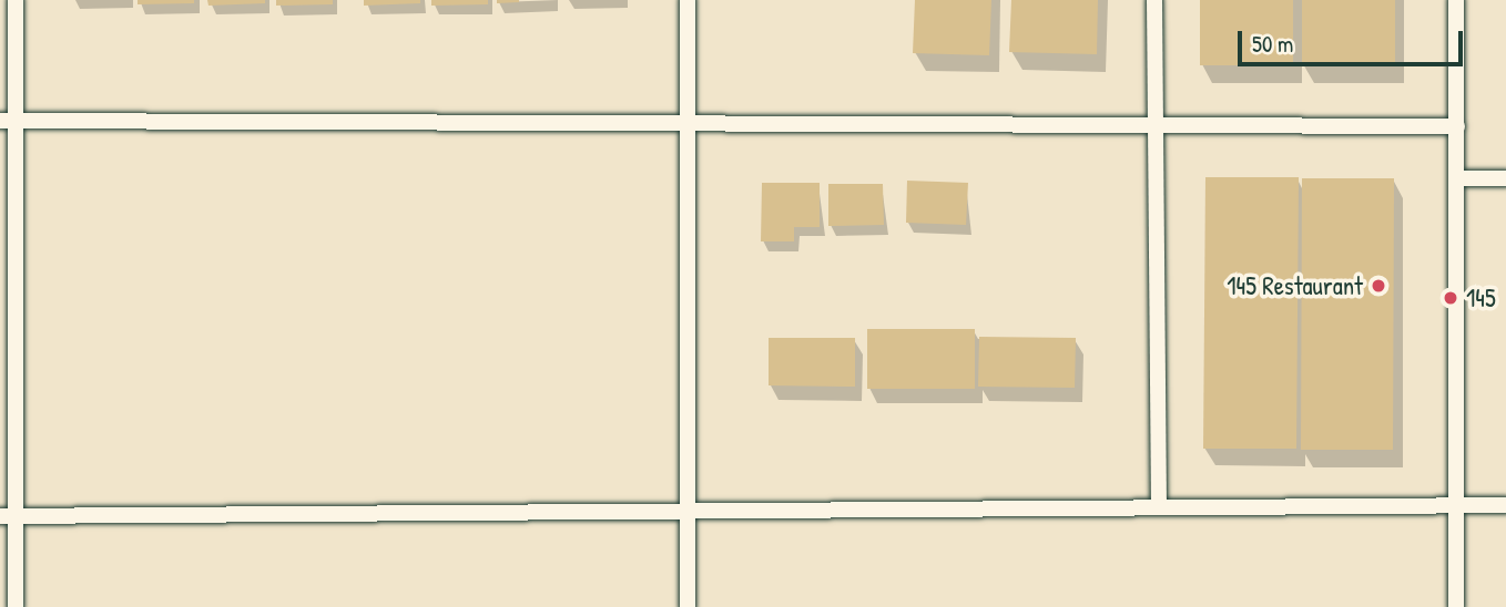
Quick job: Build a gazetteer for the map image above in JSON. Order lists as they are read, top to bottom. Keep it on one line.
{"places":["145 Restaurant","145"],"scale_bar":"50 m"}
